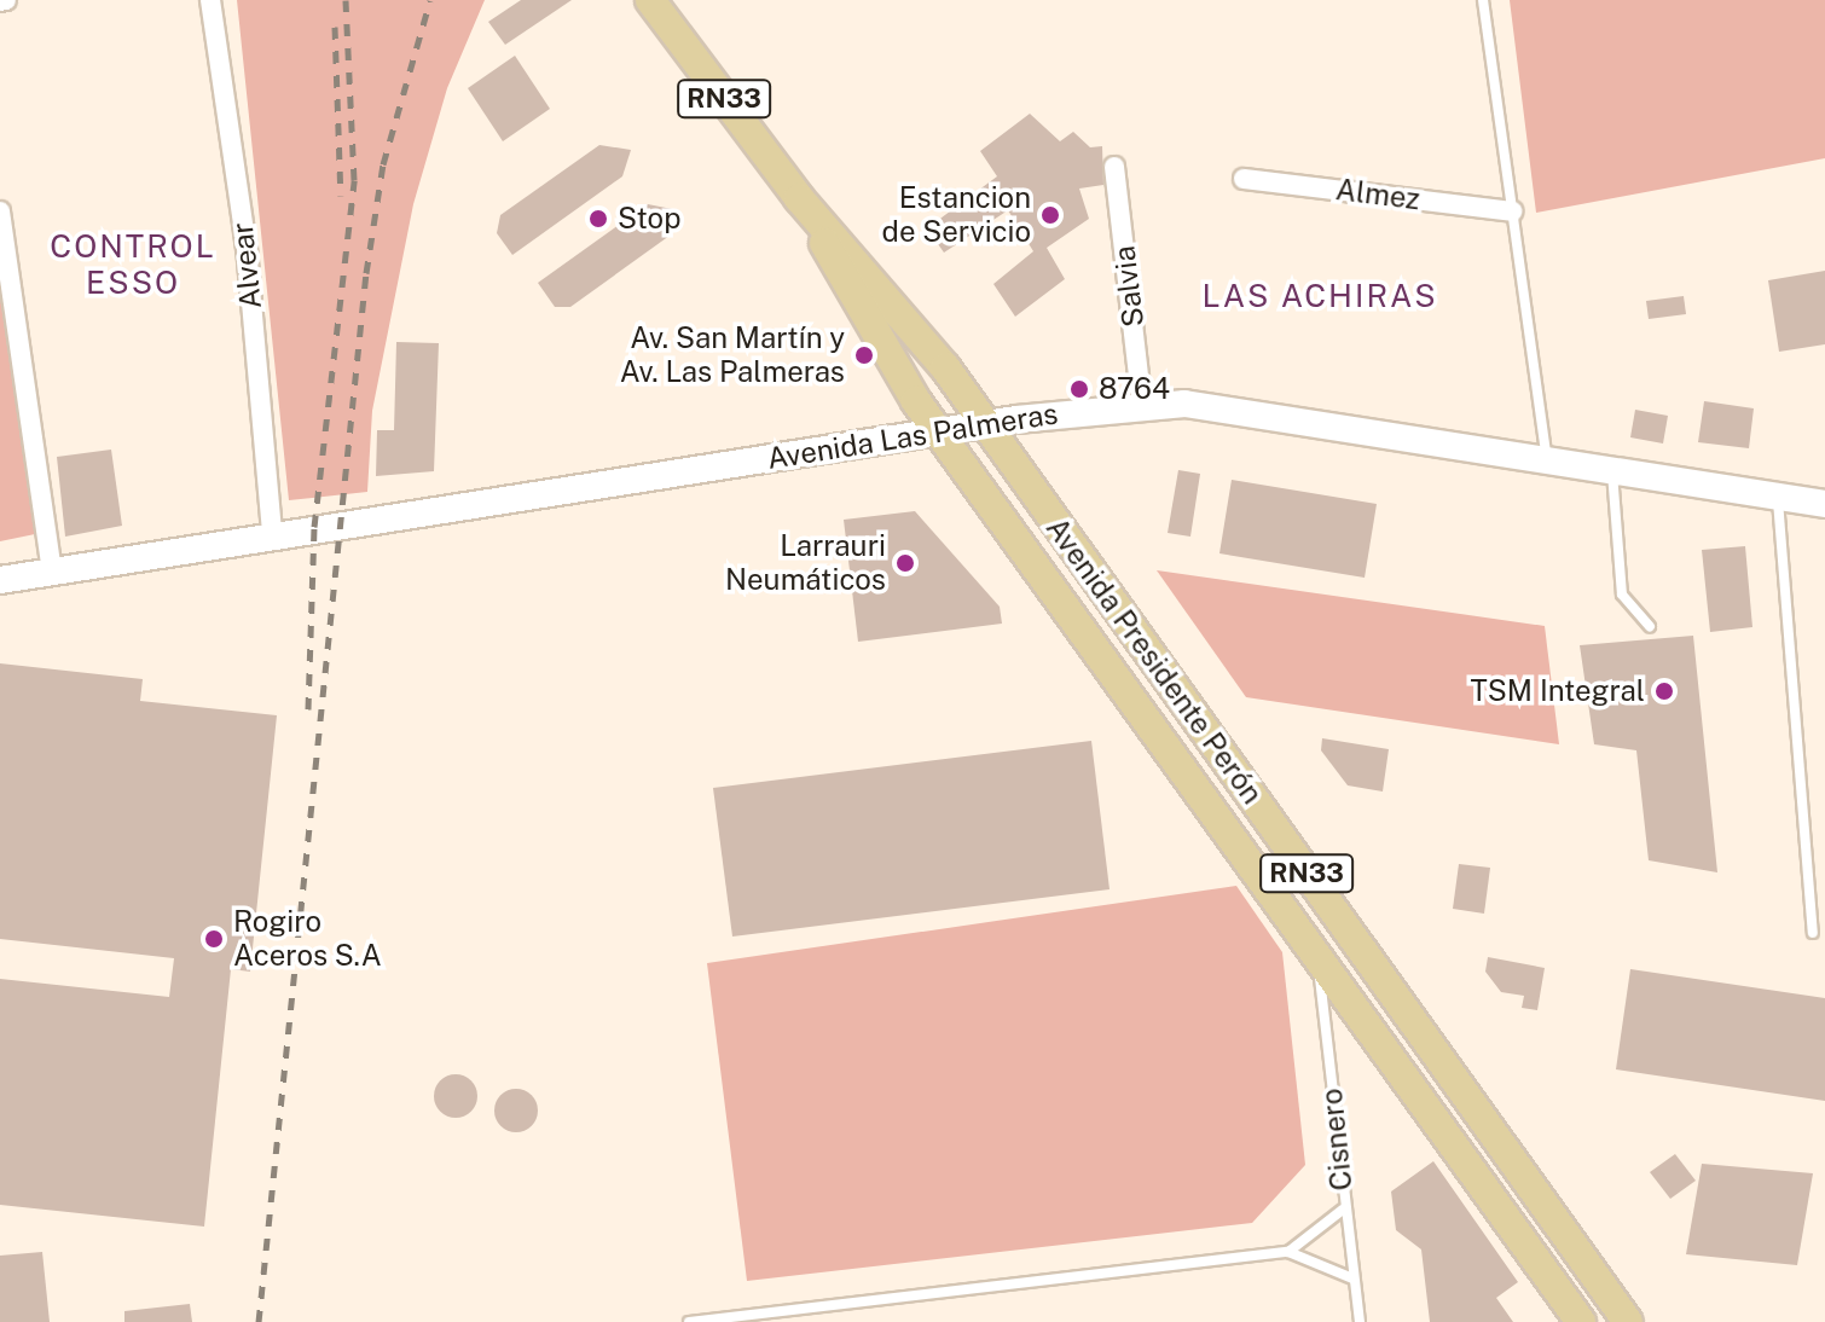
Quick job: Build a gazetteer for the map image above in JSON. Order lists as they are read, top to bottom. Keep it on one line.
{"streets":{"main road":["RN33","Avenida Las Palmeras","Avenida Presidente Perón"],"street":["Almez","Alvear","Salvia"],"lane":["Cisnero"]},"crossings":[["RN33","Avenida Las Palmeras"],["RN33","Avenida Presidente Perón"],["Alvear","Avenida Las Palmeras"],["Salvia","Avenida Las Palmeras"],["Avenida Las Palmeras","Avenida Presidente Perón"],["Avenida Presidente Perón","Cisnero"]],"districts":["CONTROL ESSO","LAS ACHIRAS"],"places":["Estancion de Servicio","Stop","Av. San Martín y Av. Las Palmeras","8764","Larrauri Neumáticos","TSM Integral","Rogiro Aceros S.A"]}
